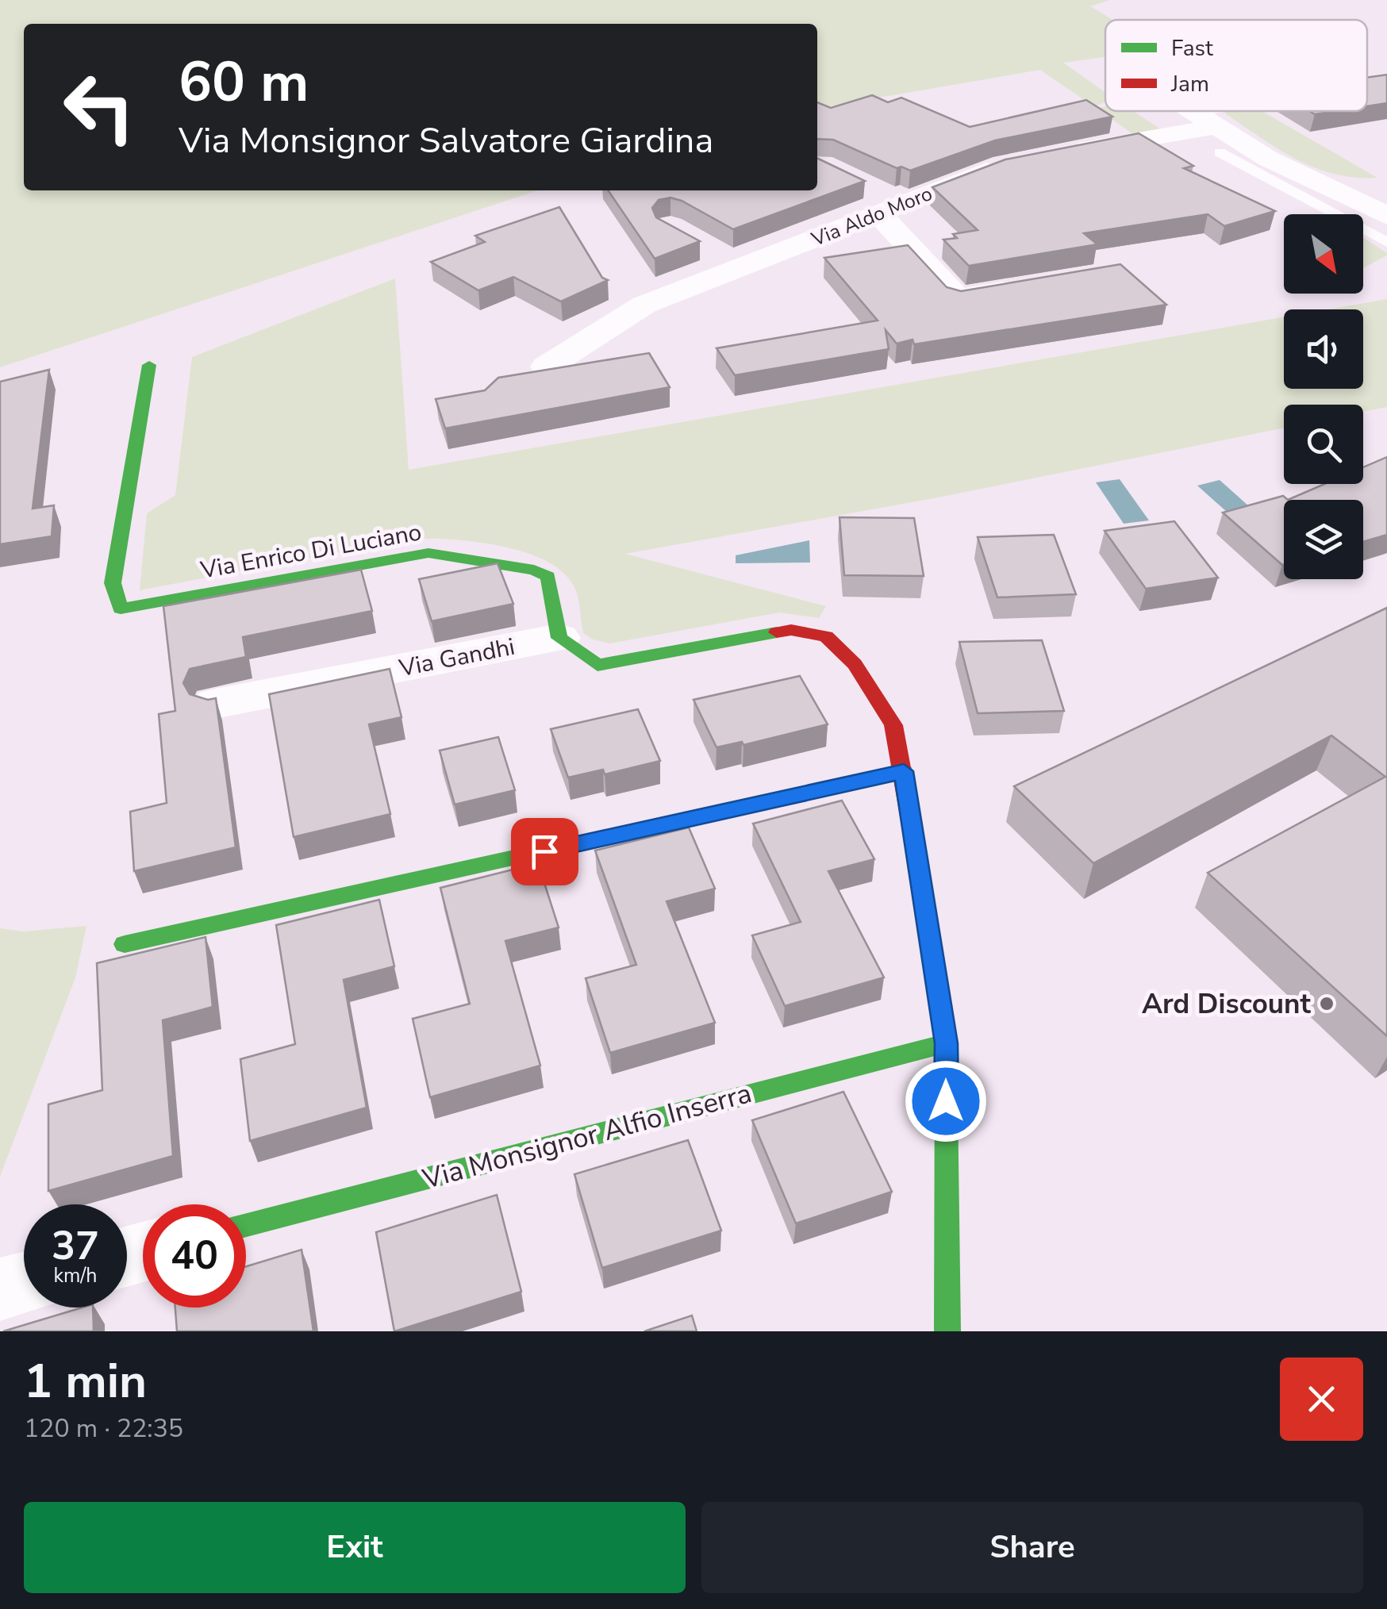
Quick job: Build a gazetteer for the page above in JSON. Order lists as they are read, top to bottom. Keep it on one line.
{"streets":{"street":["Via Aldo Moro","Via Enrico Di Luciano","Via Gandhi","Via Monsignor Alfio Inserra"]},"crossings":[["Via Enrico Di Luciano","Via Gandhi"]],"places":["Ard Discount"],"legend":["Fast","Jam"],"north":"bottom right","page":{"turn":["60 m","Via Monsignor Salvatore Giardina"],"speed":"37 km/h","limit":"40","heading":["1 min","120 m · 22:35"],"buttons":["Exit","Share"]}}
